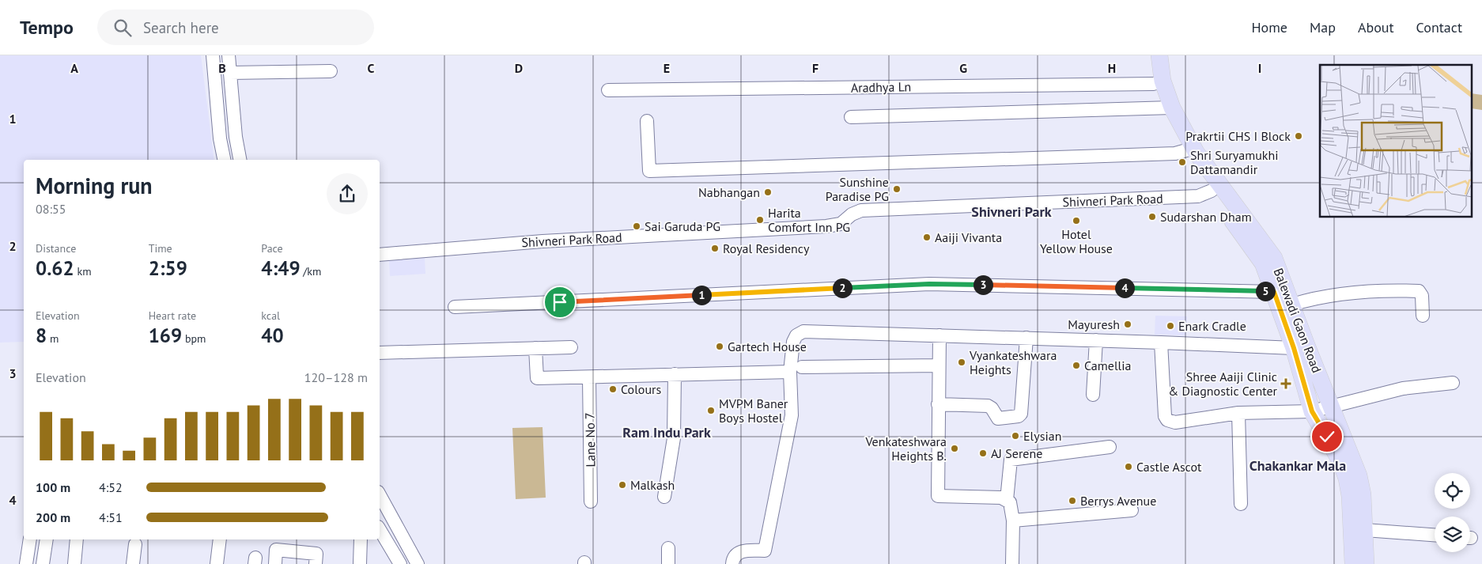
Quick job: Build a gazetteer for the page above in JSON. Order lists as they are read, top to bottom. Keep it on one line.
{"streets":{"main road":["Balewadi Gaon Road"],"street":["Aradhya Ln","Shivneri Park Road","Lane No 7"]},"crossings":[["Aradhya Ln","Balewadi Gaon Road"],["Shivneri Park Road","Balewadi Gaon Road"]],"districts":["Shivneri Park","Ram Indu Park","Chakankar Mala"],"places":{"other":["Prakrtii CHS I Block","Shri Suryamukhi Dattamandir","Sunshine Paradise PG","Nabhangan","Sudarshan Dham","Harita Comfort Inn PG","Hotel Yellow House","Sai Garuda PG","Aaiji Vivanta","Royal Residency","Mayuresh","Enark Cradle","Gartech House","Vyankateshwara Heights","Camellia","Colours","MVPM Baner Boys Hostel","Elysian","Venkateshwara Heights B.","AJ Serene","Castle Ascot","Malkash","Berrys Avenue"],"health":["Shree Aaiji Clinic & Diagnostic Center"]},"page":{"header":"Tempo","search":"Search here","nav":["Home","Map","About","Contact"],"heading":["Morning run","08:55"],"stats":[["Distance","0.62 km"],["Time","2:59"],["Pace","4:49 /km"],["Elevation","8 m"],["Heart rate","169 bpm"],["kcal","40"]],"pins":["3","2","4","5","1"],"chart":["Elevation","120–128 m"],"list":[{"name":"100 m","note":"4:52"},{"name":"200 m","note":"4:51"}]},"grid":{"columns":["A","B","C","D","E","F","G","H","I"],"rows":["1","2","3","4"]}}
